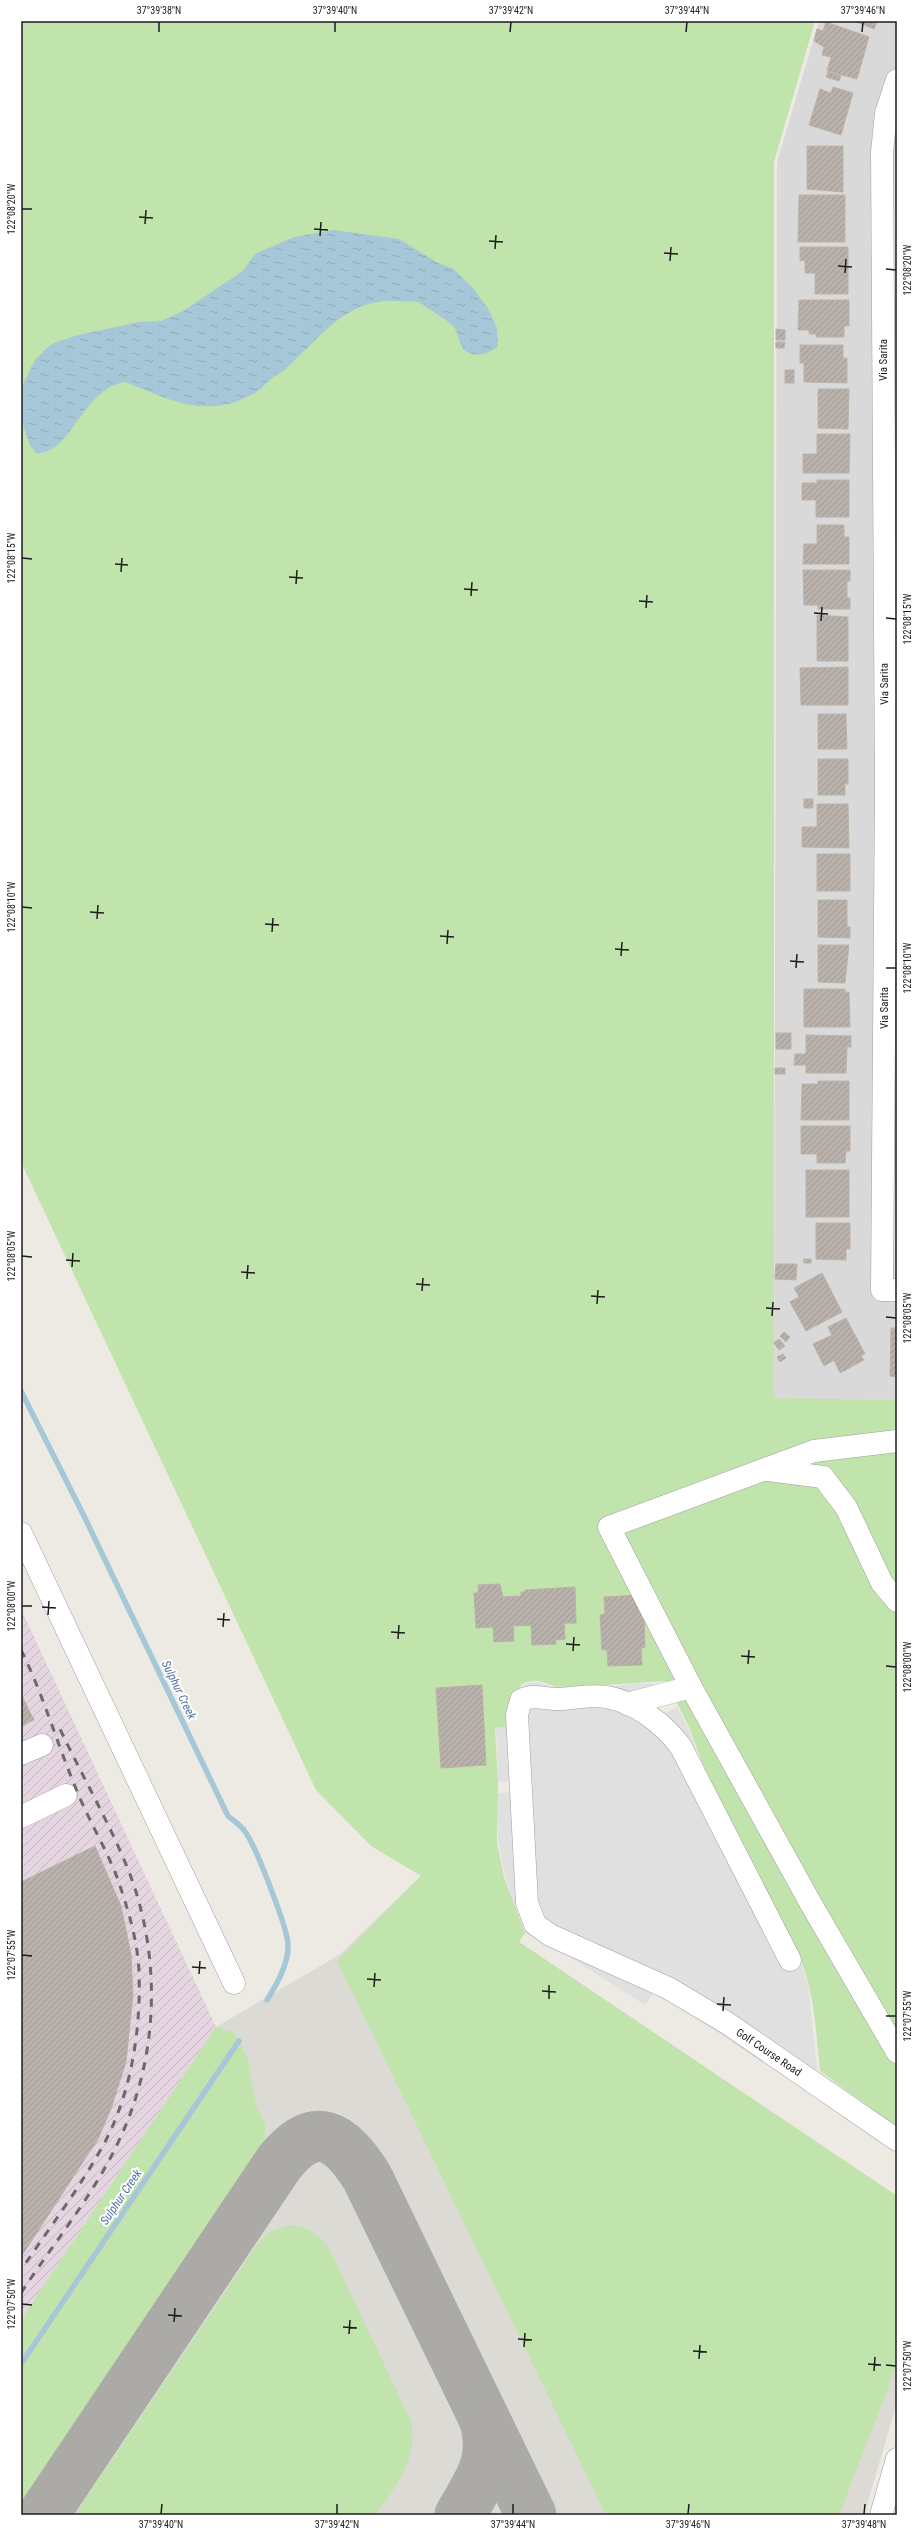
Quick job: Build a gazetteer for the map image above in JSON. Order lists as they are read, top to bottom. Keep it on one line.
{"streets":{"street":["Via Sarita","Golf Course Road"]},"water":["Sulphur Creek"],"coordinates":["37°39'38\"N","37°39'40\"N","37°39'42\"N","37°39'44\"N","37°39'46\"N","122°08'20\"W","122°08'15\"W","122°08'10\"W","122°08'05\"W","122°08'00\"W","122°07'55\"W","122°07'50\"W","37°39'48\"N"]}
